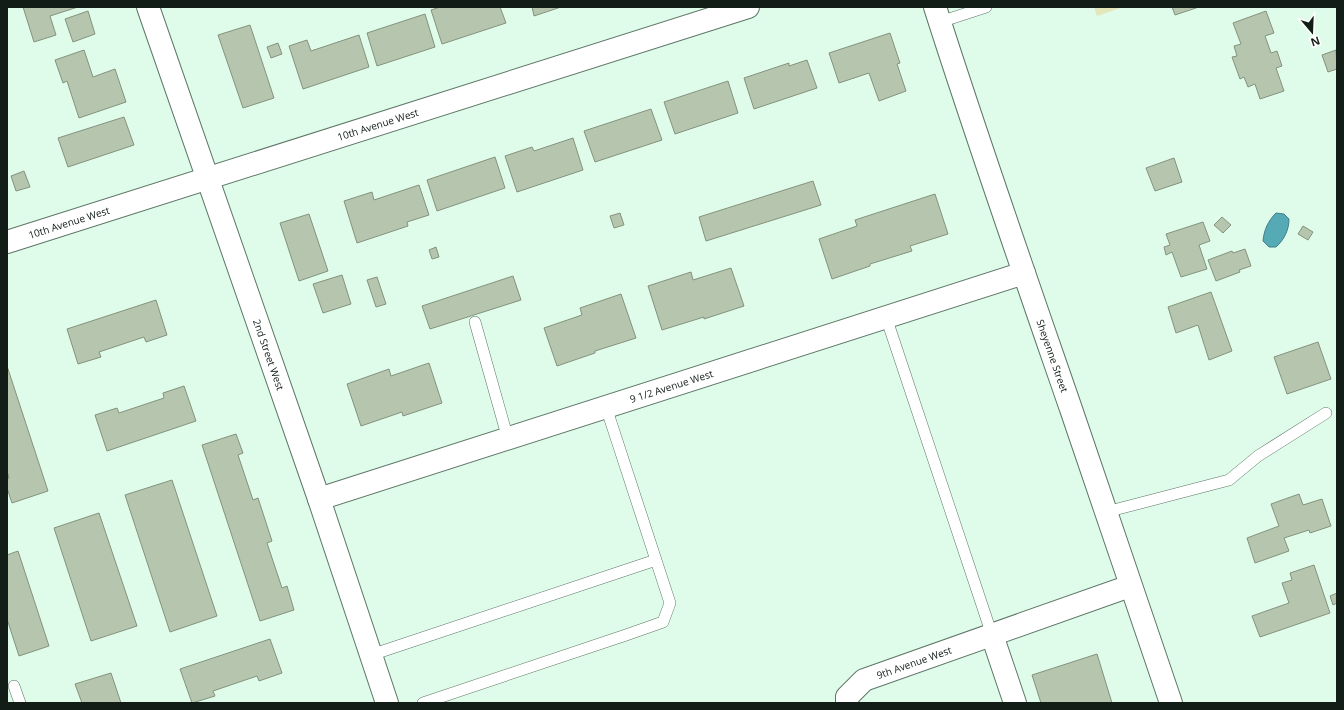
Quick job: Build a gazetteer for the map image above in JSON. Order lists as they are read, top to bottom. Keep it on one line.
{"streets":{"street":["10th Avenue West","2nd Street West","Sheyenne Street","9 1/2 Avenue West","9th Avenue West"]},"crossings":[["10th Avenue West","2nd Street West"],["2nd Street West","9 1/2 Avenue West"],["Sheyenne Street","9 1/2 Avenue West"],["Sheyenne Street","9th Avenue West"]],"north":"bottom"}
